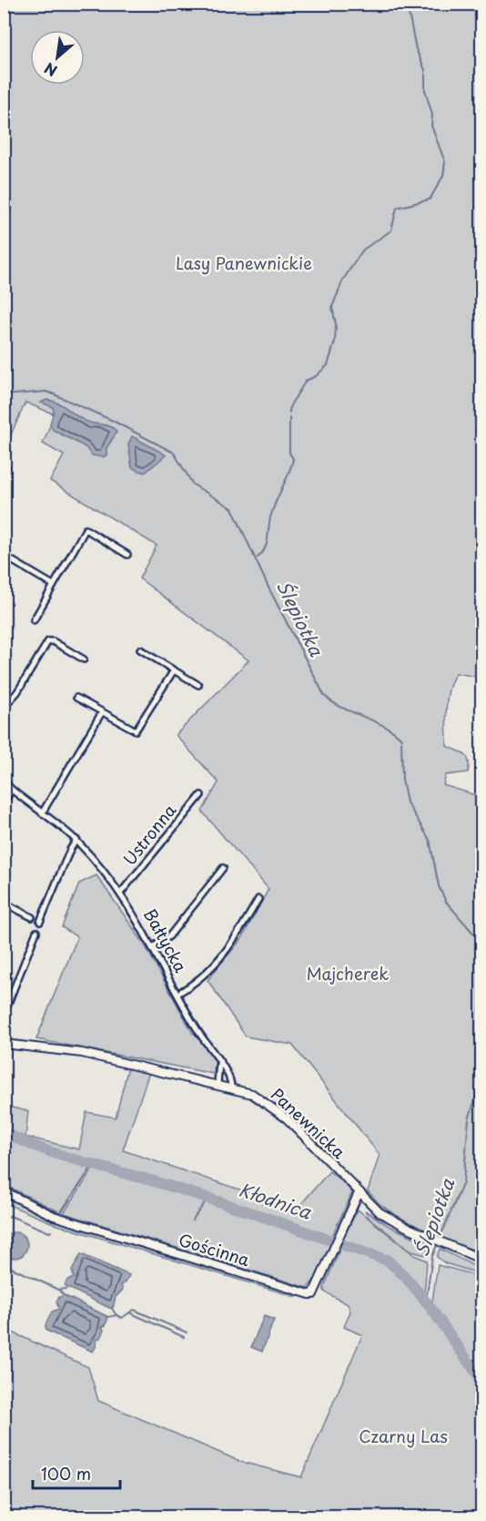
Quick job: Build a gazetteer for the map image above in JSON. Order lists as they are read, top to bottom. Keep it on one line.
{"streets":{"street":["Ustronna","Bałtycka","Panewnicka","Gościnna"]},"crossings":[["Ustronna","Bałtycka"],["Bałtycka","Panewnicka"],["Panewnicka","Gościnna"]],"water":["Ślepiotka","Kłodnica"],"parks":["Lasy Panewnickie","Majcherek","Czarny Las"],"scale_bar":"100 m","north":"bottom left"}
